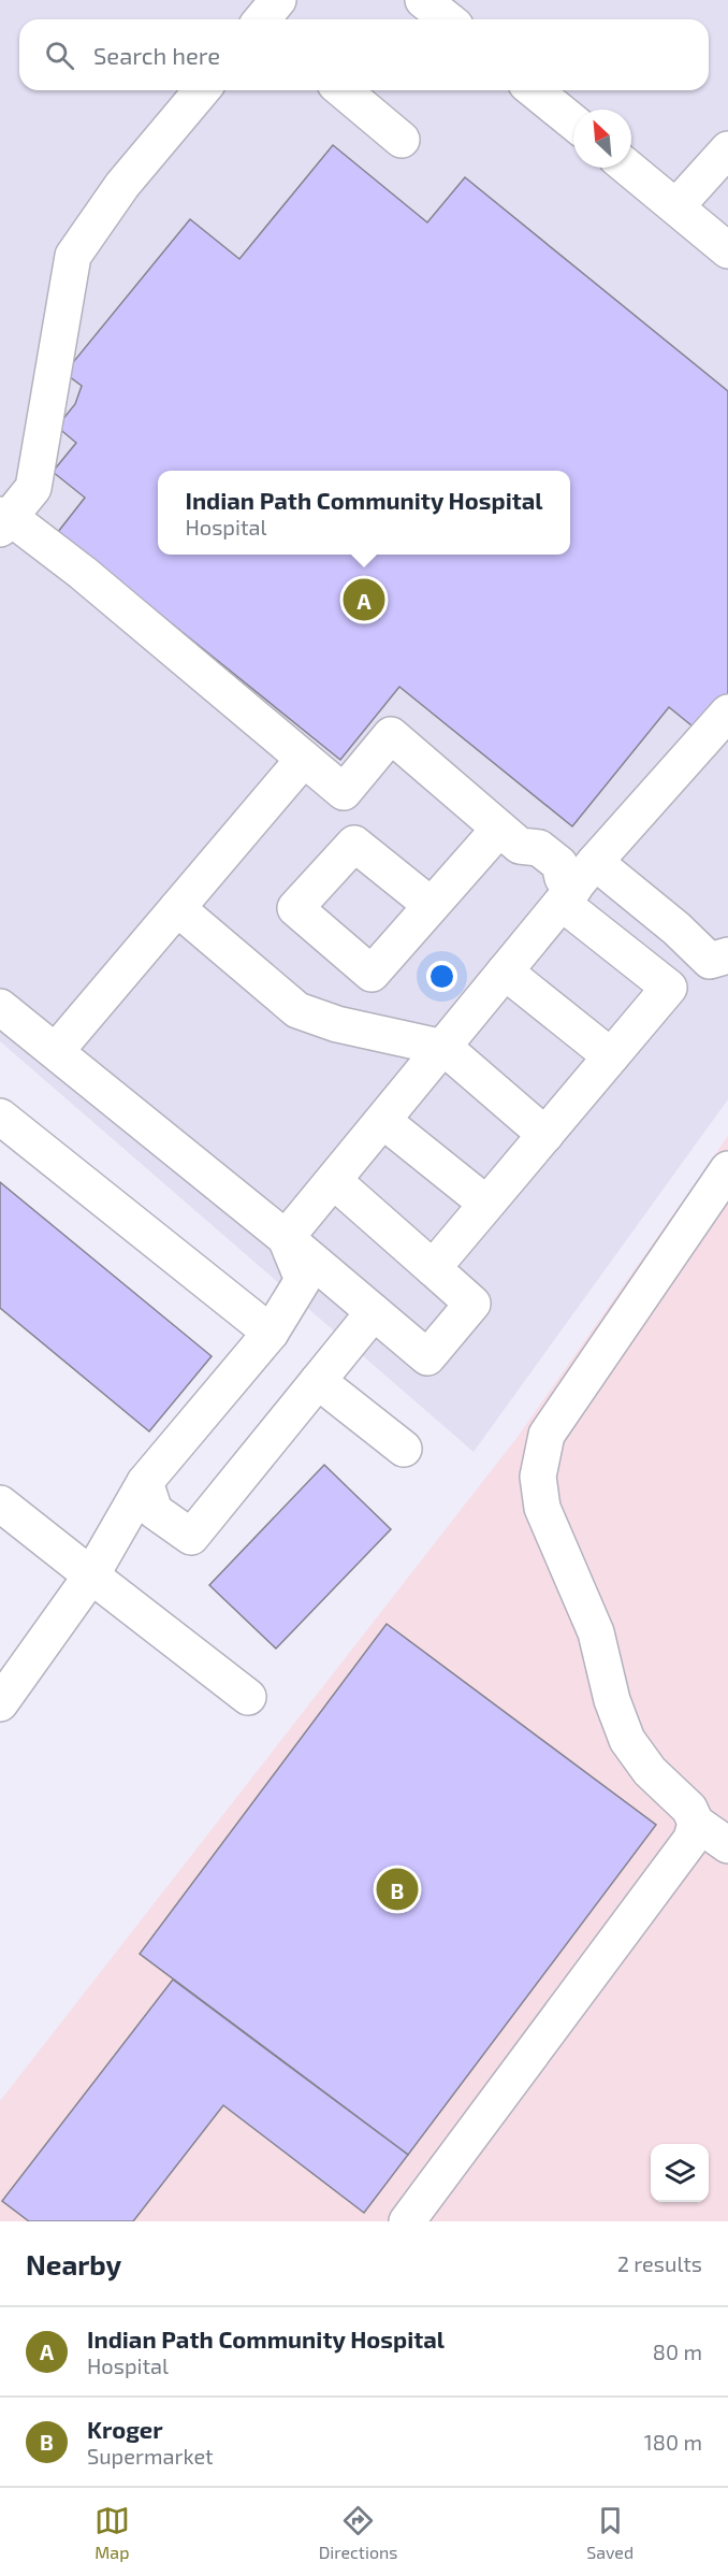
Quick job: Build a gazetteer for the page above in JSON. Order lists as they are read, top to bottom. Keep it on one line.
{"north":"top left","page":{"search":"Search here","popup":["Indian Path Community Hospital","Hospital"],"pins":["A","B"],"heading":["Nearby","2 results"],"list":[{"mark":"A","name":"Indian Path Community Hospital","note":"Hospital","value":"80 m"},{"mark":"B","name":"Kroger","note":"Supermarket","value":"180 m"}],"nav":["Map","Directions","Saved"]}}
